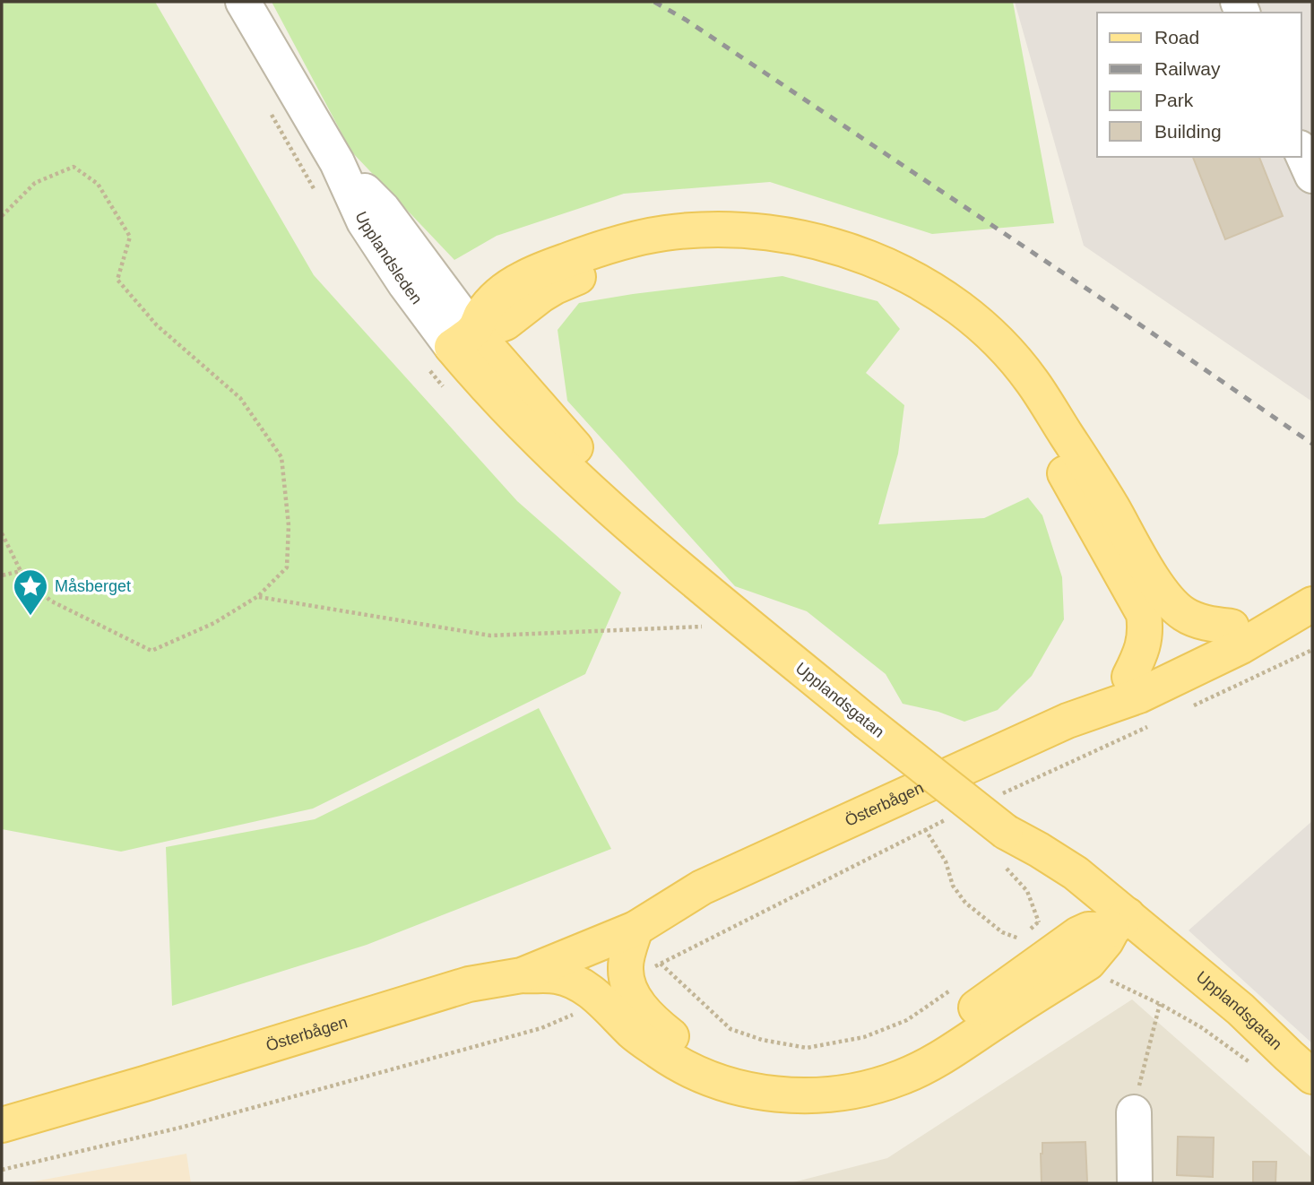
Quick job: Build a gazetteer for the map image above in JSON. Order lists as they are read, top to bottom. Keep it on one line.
{"streets":{"main road":["Upplandsgatan","Österbågen"],"street":["Upplandsleden"]},"crossings":[["Upplandsleden","Upplandsgatan"]],"places":{"place":["Måsberget"]},"legend":["Road","Railway","Park","Building"]}
